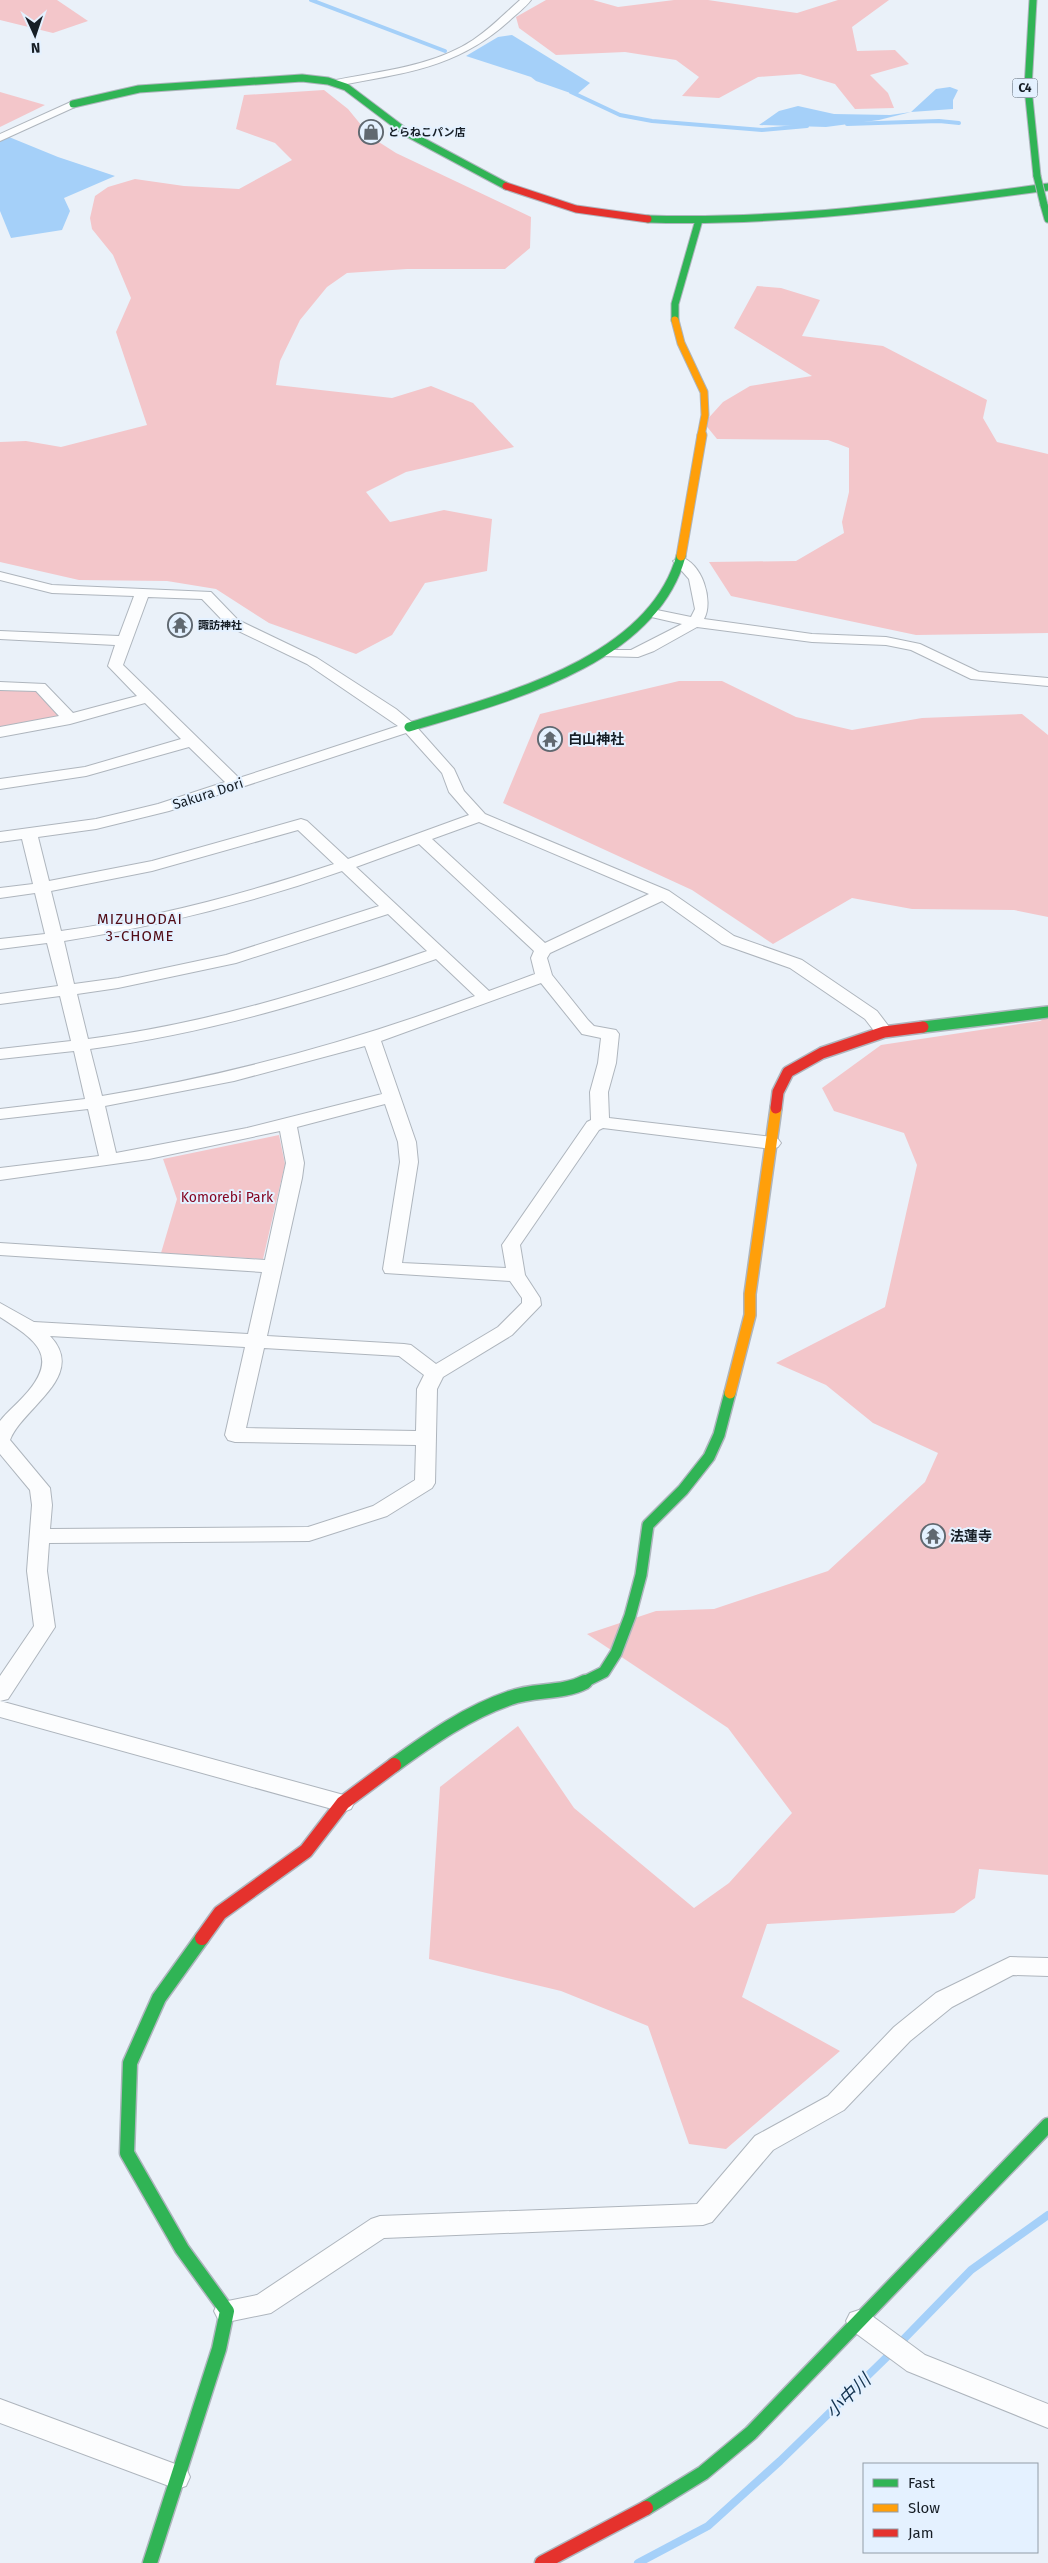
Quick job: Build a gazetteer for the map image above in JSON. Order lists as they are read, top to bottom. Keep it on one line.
{"streets":{"main road":["C4"],"street":["Sakura Dori"]},"districts":["MIZUHODAI 3-CHOME"],"water":["小中川"],"parks":["Komorebi Park"],"places":{"shop":["とらねこパン店"],"temple":["諏訪神社","白山神社","法蓮寺"]},"legend":["Fast","Slow","Jam"],"north":"bottom"}
